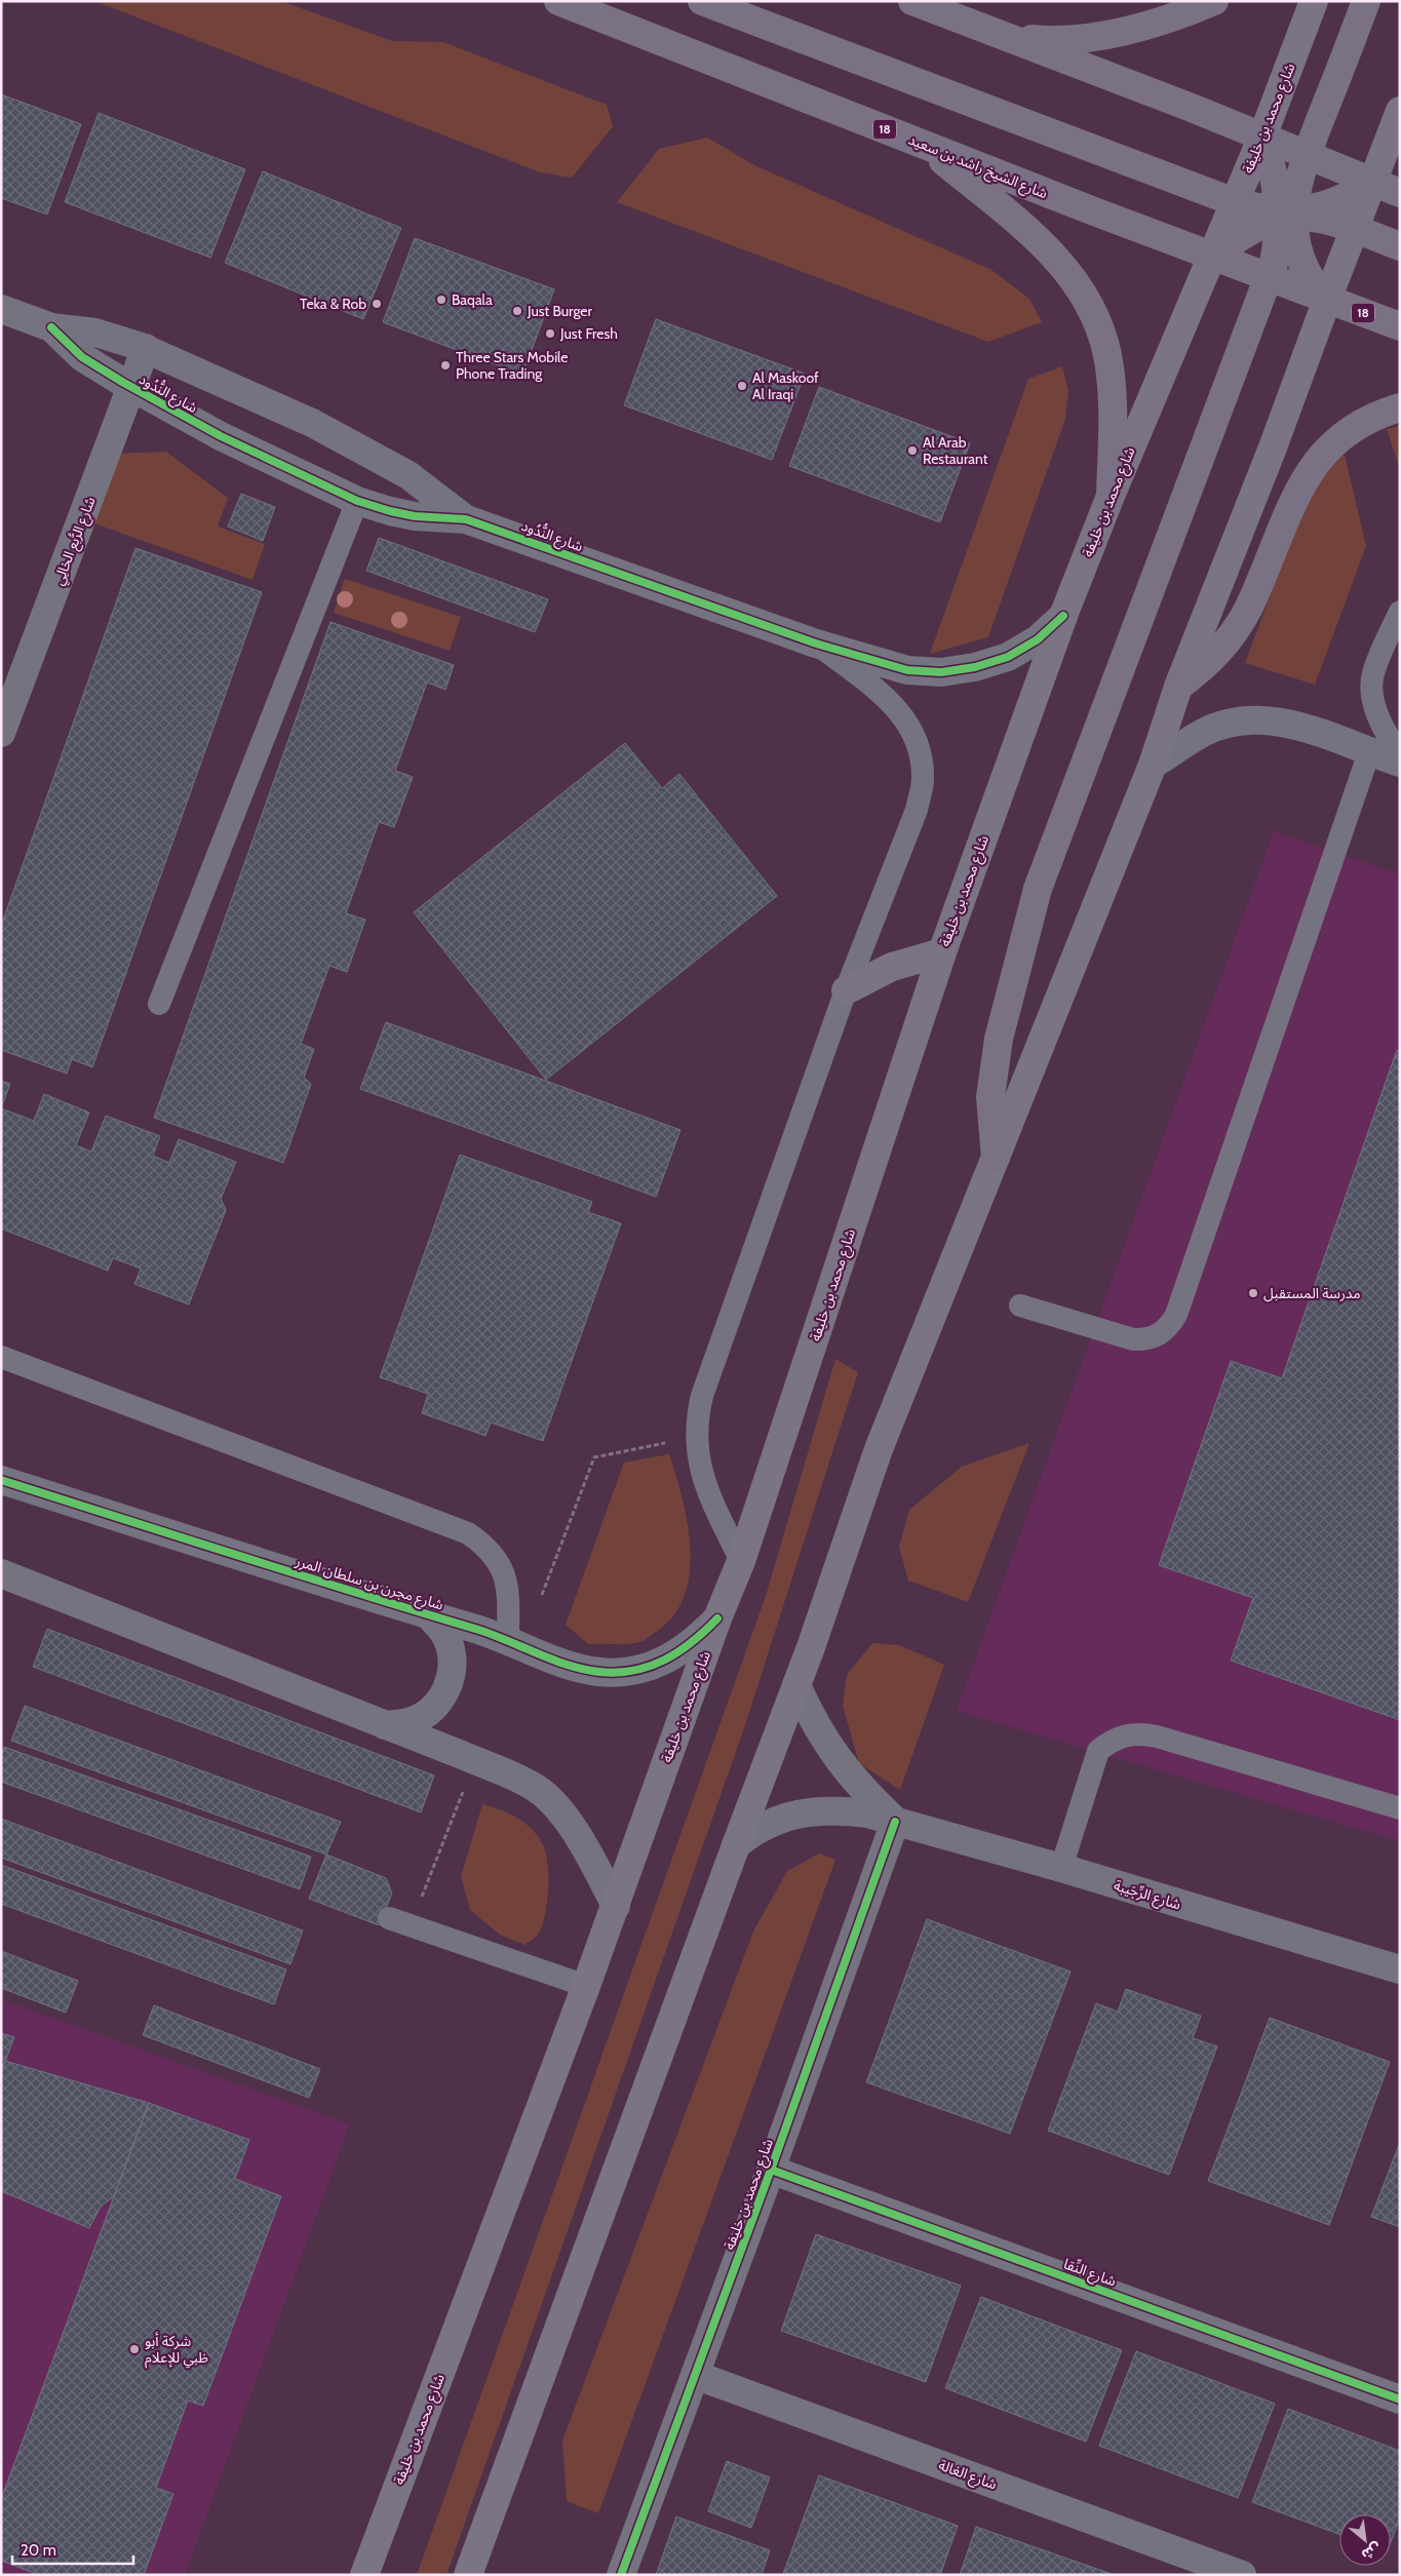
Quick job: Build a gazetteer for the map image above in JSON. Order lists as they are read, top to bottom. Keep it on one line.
{"streets":{"main road":["شارع محمد بن خليفة","18","شارع الشيخ راشد بن سعيد"],"street":["شارع النُّدُود","شارع الرُّبع الخالِي","شارع مجرن بن سلطان المرر","شارع الرِّجَيبة","شارع النِّقا","شارع الغالة"]},"crossings":[["شارع محمد بن خليفة","شارع الشيخ راشد بن سعيد"],["شارع محمد بن خليفة","شارع النُّدُود"],["شارع محمد بن خليفة","شارع مجرن بن سلطان المرر"],["شارع محمد بن خليفة","شارع الرِّجَيبة"],["شارع محمد بن خليفة","شارع النِّقا"],["شارع محمد بن خليفة","شارع الغالة"],["شارع النُّدُود","شارع الرُّبع الخالِي"]],"places":["Baqala","Teka & Rob","Just Burger","Just Fresh","Three Stars Mobile Phone Trading","Al Maskoof Al Iraqi","Al Arab Restaurant","مدرسة المستقبل","شركة أبو ظبي للإعلام"],"scale_bar":"20 m","north":"bottom right"}
